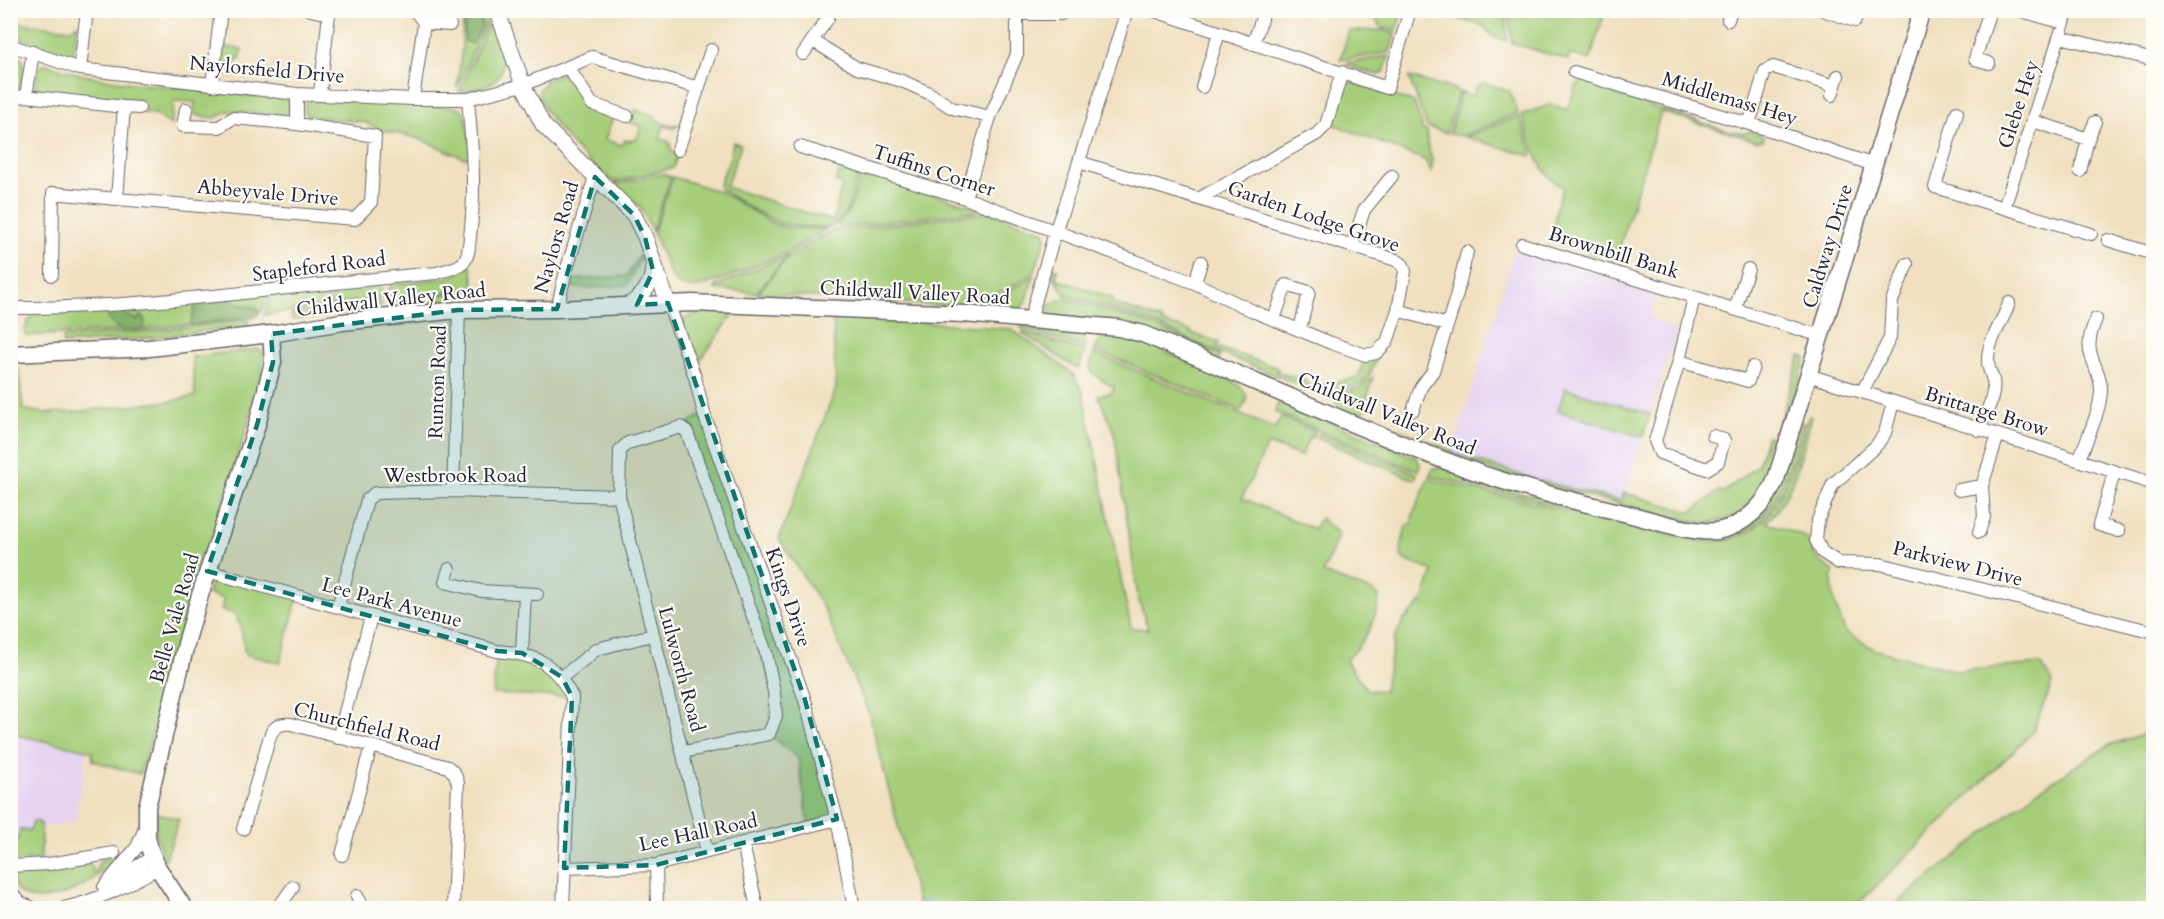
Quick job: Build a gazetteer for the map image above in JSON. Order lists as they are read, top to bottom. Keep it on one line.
{"streets":{"main road":["Caldway Drive","Childwall Valley Road","Belle Vale Road"],"street":["Naylorsfield Drive","Middlemass Hey","Glebe Hey","Tuffins Corner","Abbeyvale Drive","Garden Lodge Grove","Naylors Road","Brownbill Bank","Stapleford Road","Runton Road","Brittarge Brow","Westbrook Road","Parkview Drive","Kings Drive","Lee Park Avenue","Lulworth Road","Churchfield Road","Lee Hall Road"]},"crossings":[["Naylorsfield Drive","Naylors Road"],["Naylorsfield Drive","Stapleford Road"],["Middlemass Hey","Caldway Drive"],["Tuffins Corner","Garden Lodge Grove"],["Naylors Road","Childwall Valley Road"],["Naylors Road","Kings Drive"],["Caldway Drive","Brownbill Bank"],["Caldway Drive","Childwall Valley Road"],["Caldway Drive","Brittarge Brow"],["Childwall Valley Road","Runton Road"],["Childwall Valley Road","Kings Drive"],["Childwall Valley Road","Belle Vale Road"],["Runton Road","Westbrook Road"],["Brittarge Brow","Parkview Drive"],["Westbrook Road","Lee Park Avenue"],["Westbrook Road","Lulworth Road"],["Kings Drive","Lee Hall Road"],["Lee Park Avenue","Belle Vale Road"],["Lulworth Road","Lee Hall Road"]]}
